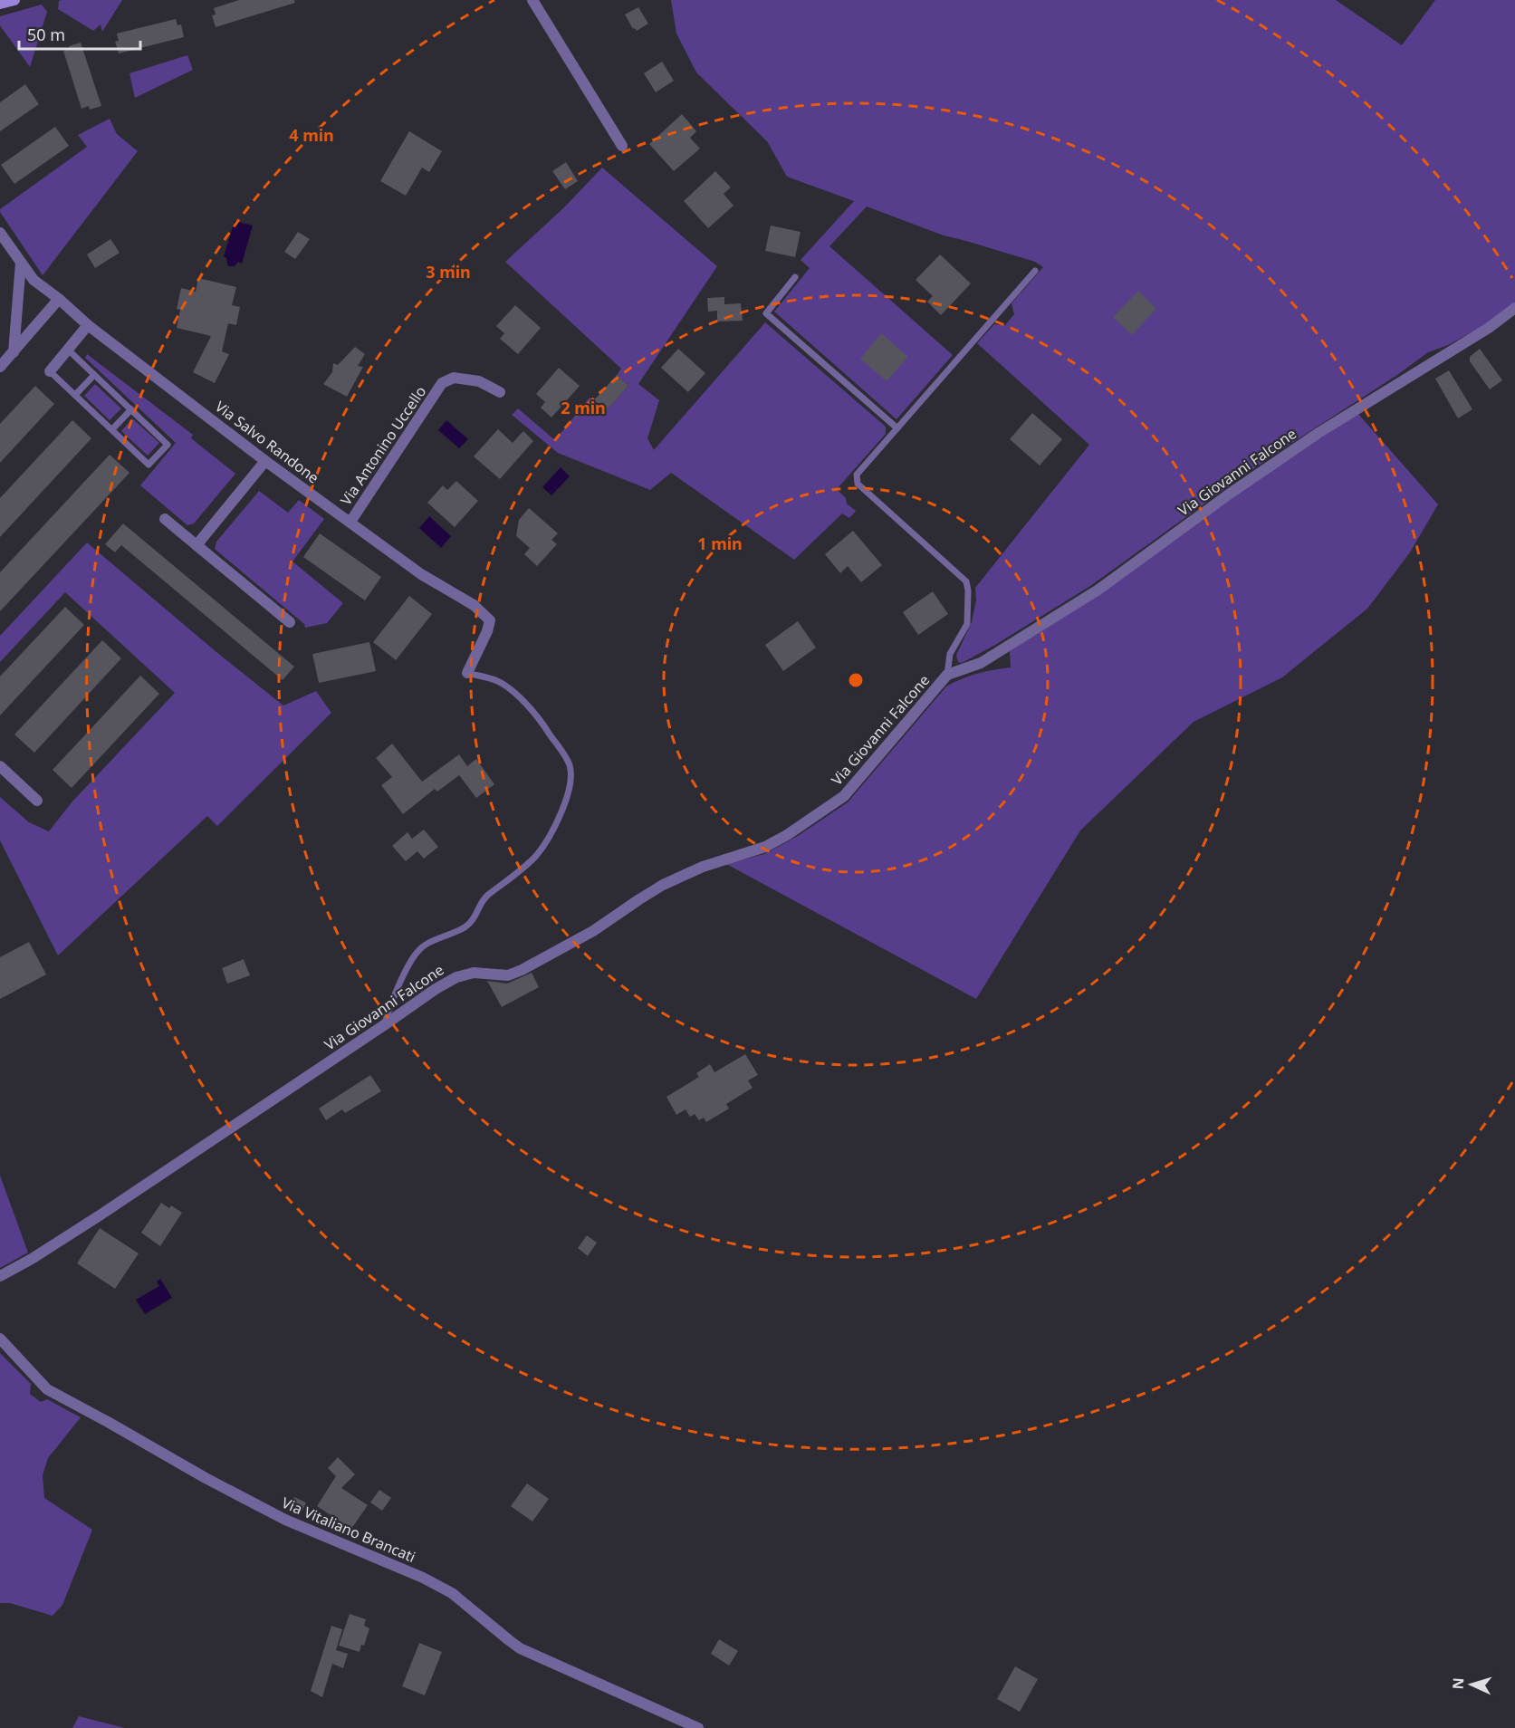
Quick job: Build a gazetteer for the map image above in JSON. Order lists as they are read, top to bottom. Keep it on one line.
{"streets":{"street":["Via Salvo Randone","Via Antonino Uccello","Via Giovanni Falcone","Via Vitaliano Brancati"]},"crossings":[["Via Salvo Randone","Via Antonino Uccello"]],"scale_bar":"50 m","north":"left","rings":["4 min","3 min","2 min","1 min"]}
